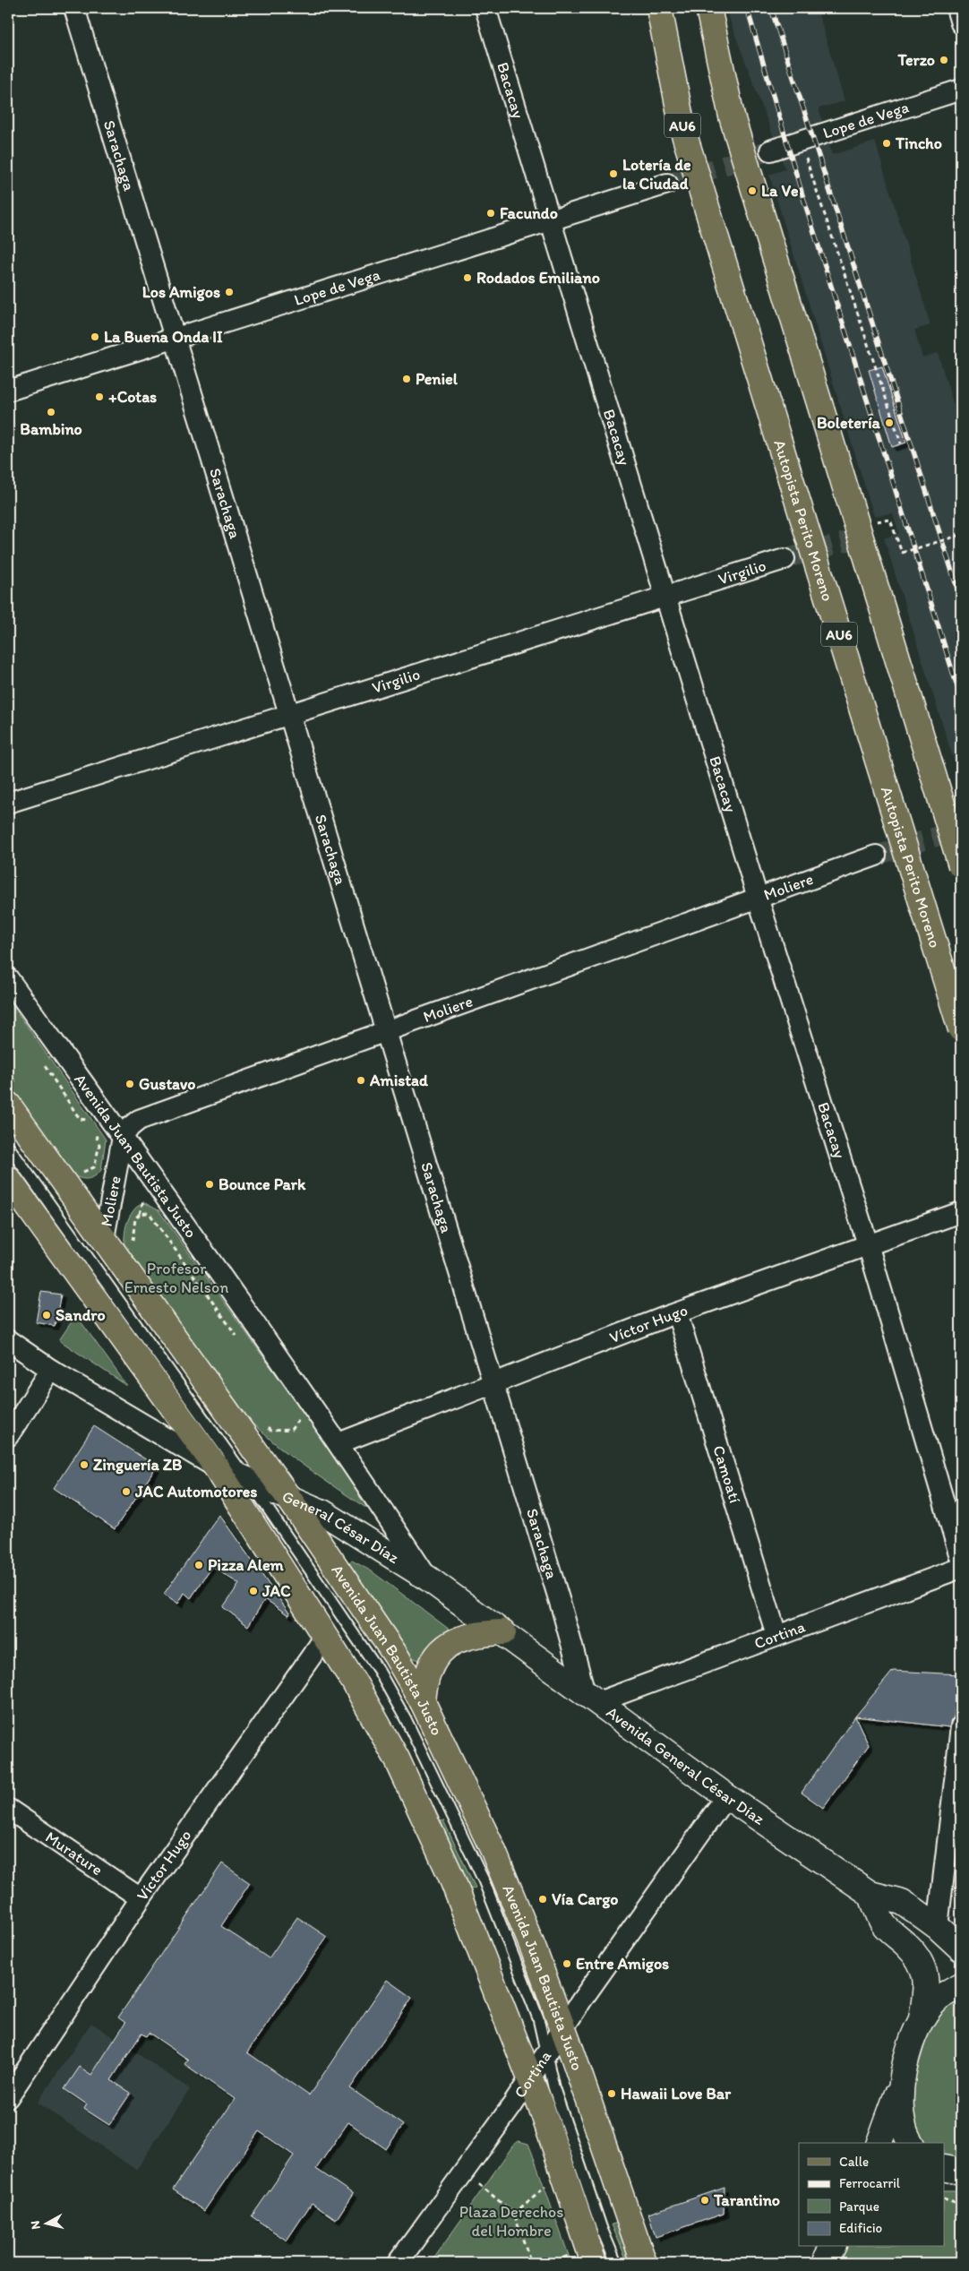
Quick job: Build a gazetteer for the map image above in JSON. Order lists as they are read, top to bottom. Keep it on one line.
{"streets":{"main road":["AU6","Autopista Perito Moreno","Avenida Juan Bautista Justo"],"street":["Bacacay","Lope de Vega","Sarachaga","Virgilio","Moliere","Víctor Hugo","Camoatí","General César Díaz","Cortina","Avenida General César Díaz","Murature"]},"crossings":[["Bacacay","Lope de Vega"],["Bacacay","Virgilio"],["Bacacay","Moliere"],["Bacacay","Víctor Hugo"],["Lope de Vega","Sarachaga"],["Sarachaga","Virgilio"],["Sarachaga","Moliere"],["Sarachaga","Víctor Hugo"],["Sarachaga","Cortina"],["Sarachaga","Avenida General César Díaz"],["Moliere","Avenida Juan Bautista Justo"],["Avenida Juan Bautista Justo","Víctor Hugo"],["Avenida Juan Bautista Justo","General César Díaz"],["Avenida Juan Bautista Justo","Cortina"],["Víctor Hugo","Camoatí"],["Víctor Hugo","Murature"],["Camoatí","Cortina"],["General César Díaz","Avenida General César Díaz"],["Cortina","Avenida General César Díaz"]],"parks":["Profesor Ernesto Nelson","Plaza Derechos del Hombre"],"places":["Terzo","Tincho","Lotería de la Ciudad","La Ve","Facundo","Rodados Emiliano","Los Amigos","La Buena Onda II","Peniel","+Cotas","Bambino","Boletería","Amistad","Gustavo","Bounce Park","Sandro","Zinguería ZB","JAC Automotores","Pizza Alem","JAC","Vía Cargo","Entre Amigos","Hawaii Love Bar","Tarantino"],"legend":["Calle","Ferrocarril","Parque","Edificio"],"north":"left"}
